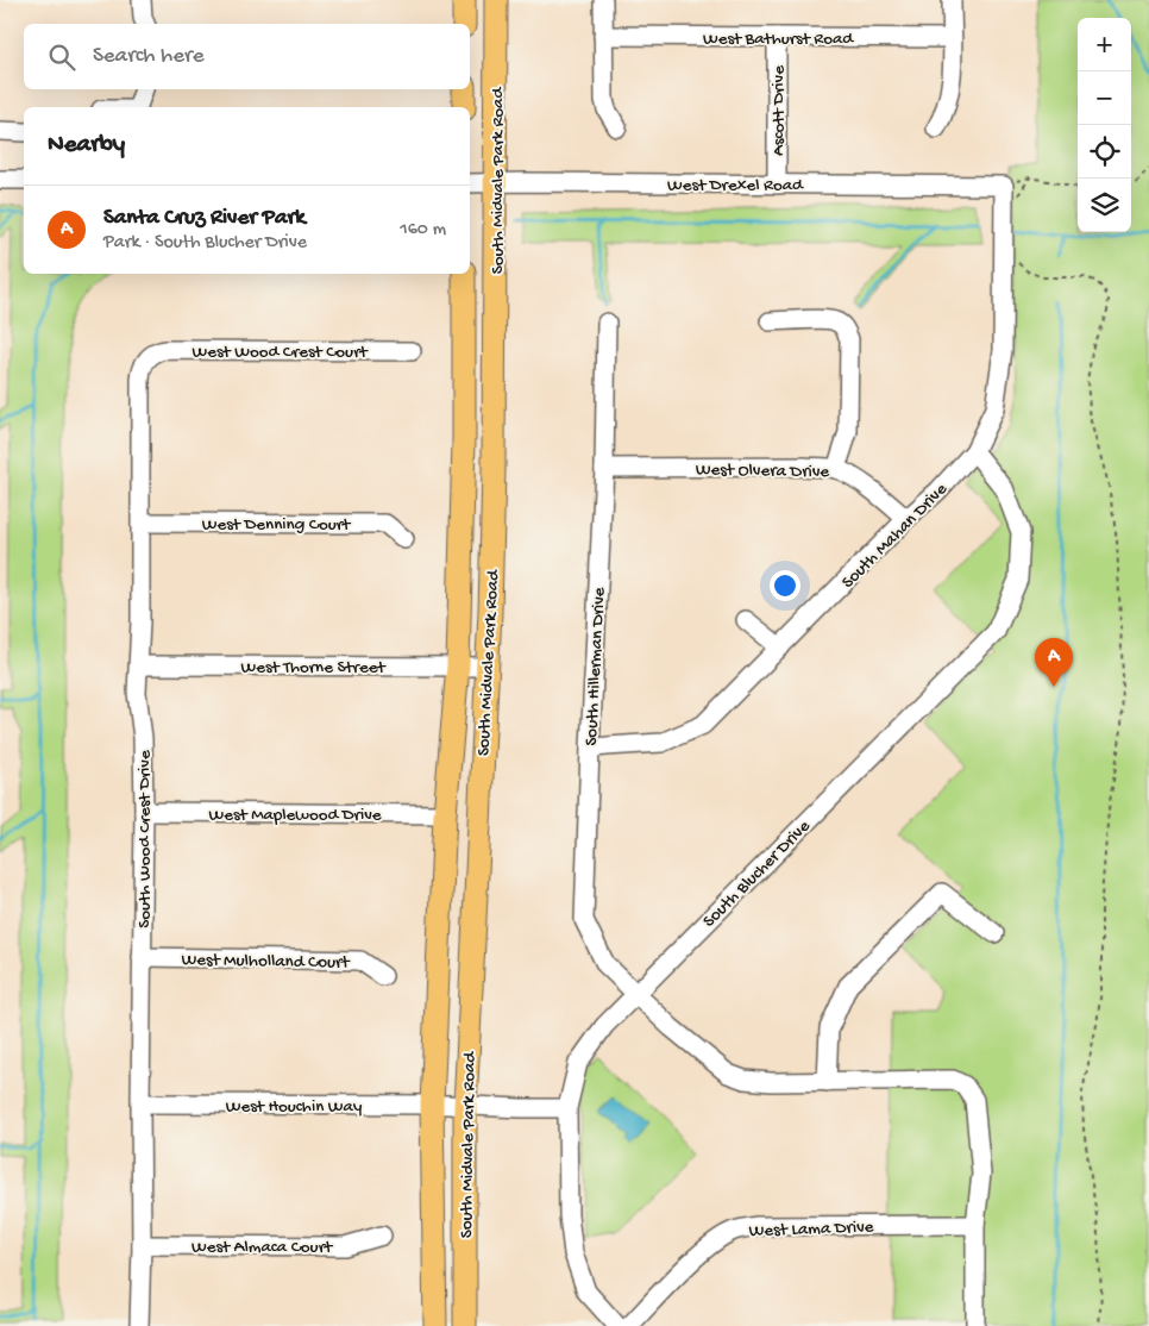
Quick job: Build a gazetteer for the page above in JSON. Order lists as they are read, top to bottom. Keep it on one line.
{"streets":{"main road":["South Midvale Park Road"],"street":["West Bathurst Road","Ascott Drive","West Drexel Road","West Wood Crest Court","West Olvera Drive","West Denning Court","South Mahan Drive","West Thorne Street","South Hillerman Drive","West Maplewood Drive","South Wood Crest Drive","South Blucher Drive","West Mulholland Court","West Houchin Way","West Lama Drive","West Almaca Court"]},"crossings":[["West Bathurst Road","Ascott Drive"],["Ascott Drive","West Drexel Road"],["South Midvale Park Road","West Drexel Road"],["South Midvale Park Road","West Thorne Street"],["South Midvale Park Road","West Maplewood Drive"],["South Midvale Park Road","West Houchin Way"],["West Drexel Road","South Mahan Drive"],["West Wood Crest Court","South Wood Crest Drive"],["West Olvera Drive","South Mahan Drive"],["West Olvera Drive","South Hillerman Drive"],["West Denning Court","South Wood Crest Drive"],["South Mahan Drive","South Hillerman Drive"],["South Mahan Drive","South Blucher Drive"],["West Thorne Street","South Wood Crest Drive"],["South Hillerman Drive","South Blucher Drive"],["South Hillerman Drive","West Lama Drive"],["West Maplewood Drive","South Wood Crest Drive"],["South Wood Crest Drive","West Mulholland Court"],["South Wood Crest Drive","West Houchin Way"],["South Wood Crest Drive","West Almaca Court"],["South Blucher Drive","West Houchin Way"]],"page":{"map_buttons":["+","−"],"search":"Search here","heading":"Nearby","list":[{"mark":"A","name":"Santa Cruz River Park","note":"Park · South Blucher Drive","value":"160 m"}],"pins":"A"}}
